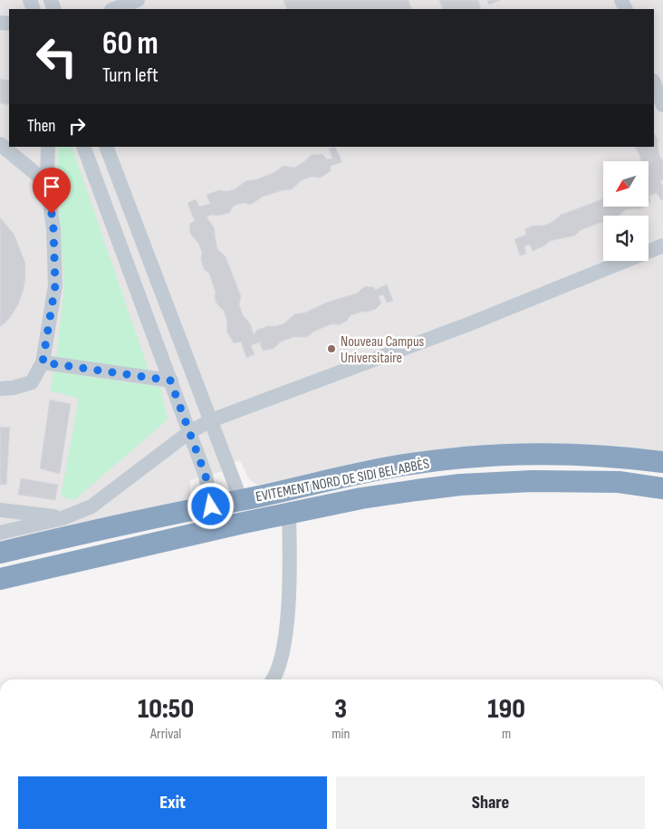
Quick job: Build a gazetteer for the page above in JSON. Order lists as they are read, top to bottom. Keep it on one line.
{"streets":{"highway":["EVITEMENT NORD DE SIDI BEL ABBÈS"]},"places":["Nouveau Campus Universitaire"],"north":"bottom left","page":{"turn":["60 m","Turn left"],"then":"Then","eta":["10:50","Arrival","3","min","190","m"],"buttons":["Exit","Share"]}}
